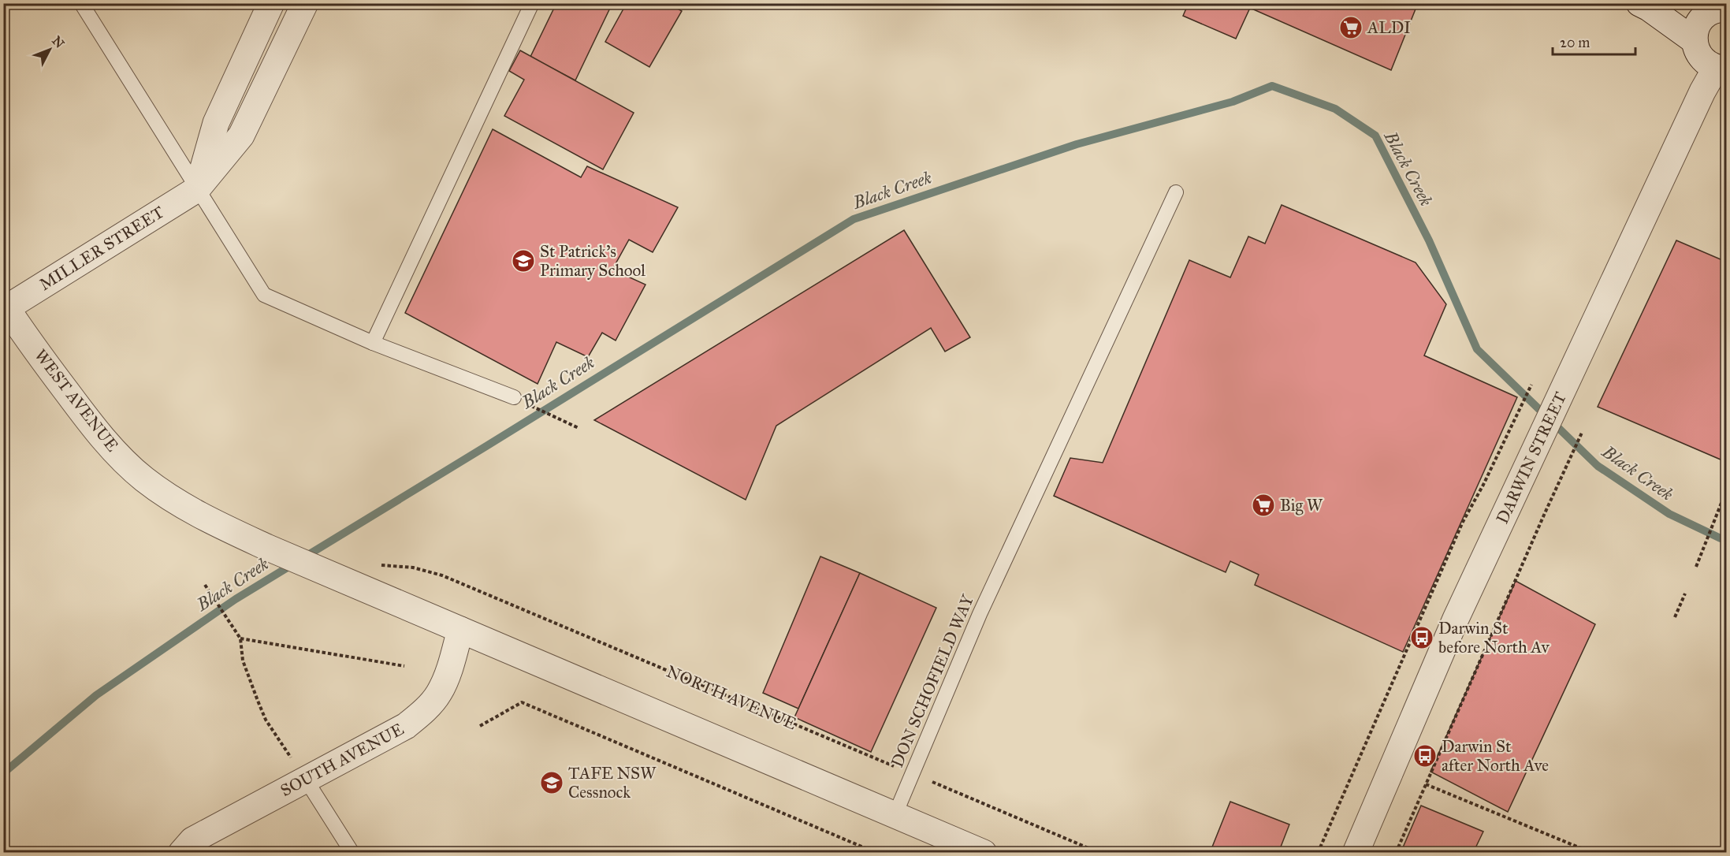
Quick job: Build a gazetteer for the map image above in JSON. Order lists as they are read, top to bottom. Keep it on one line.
{"streets":{"street":["MILLER STREET","WEST AVENUE","DARWIN STREET","SOUTH AVENUE"],"lane":["DON SCHOFIELD WAY"],"path":["NORTH AVENUE"]},"crossings":[["MILLER STREET","WEST AVENUE"],["WEST AVENUE","SOUTH AVENUE"],["DON SCHOFIELD WAY","NORTH AVENUE"]],"water":["Black Creek"],"places":{"supermarket":["ALDI","Big W"],"school or university":["St Patrick's Primary School","TAFE NSW Cessnock"],"bus stop":["Darwin St before North Av","Darwin St after North Ave"]},"scale_bar":"20 m","north":"top right"}
